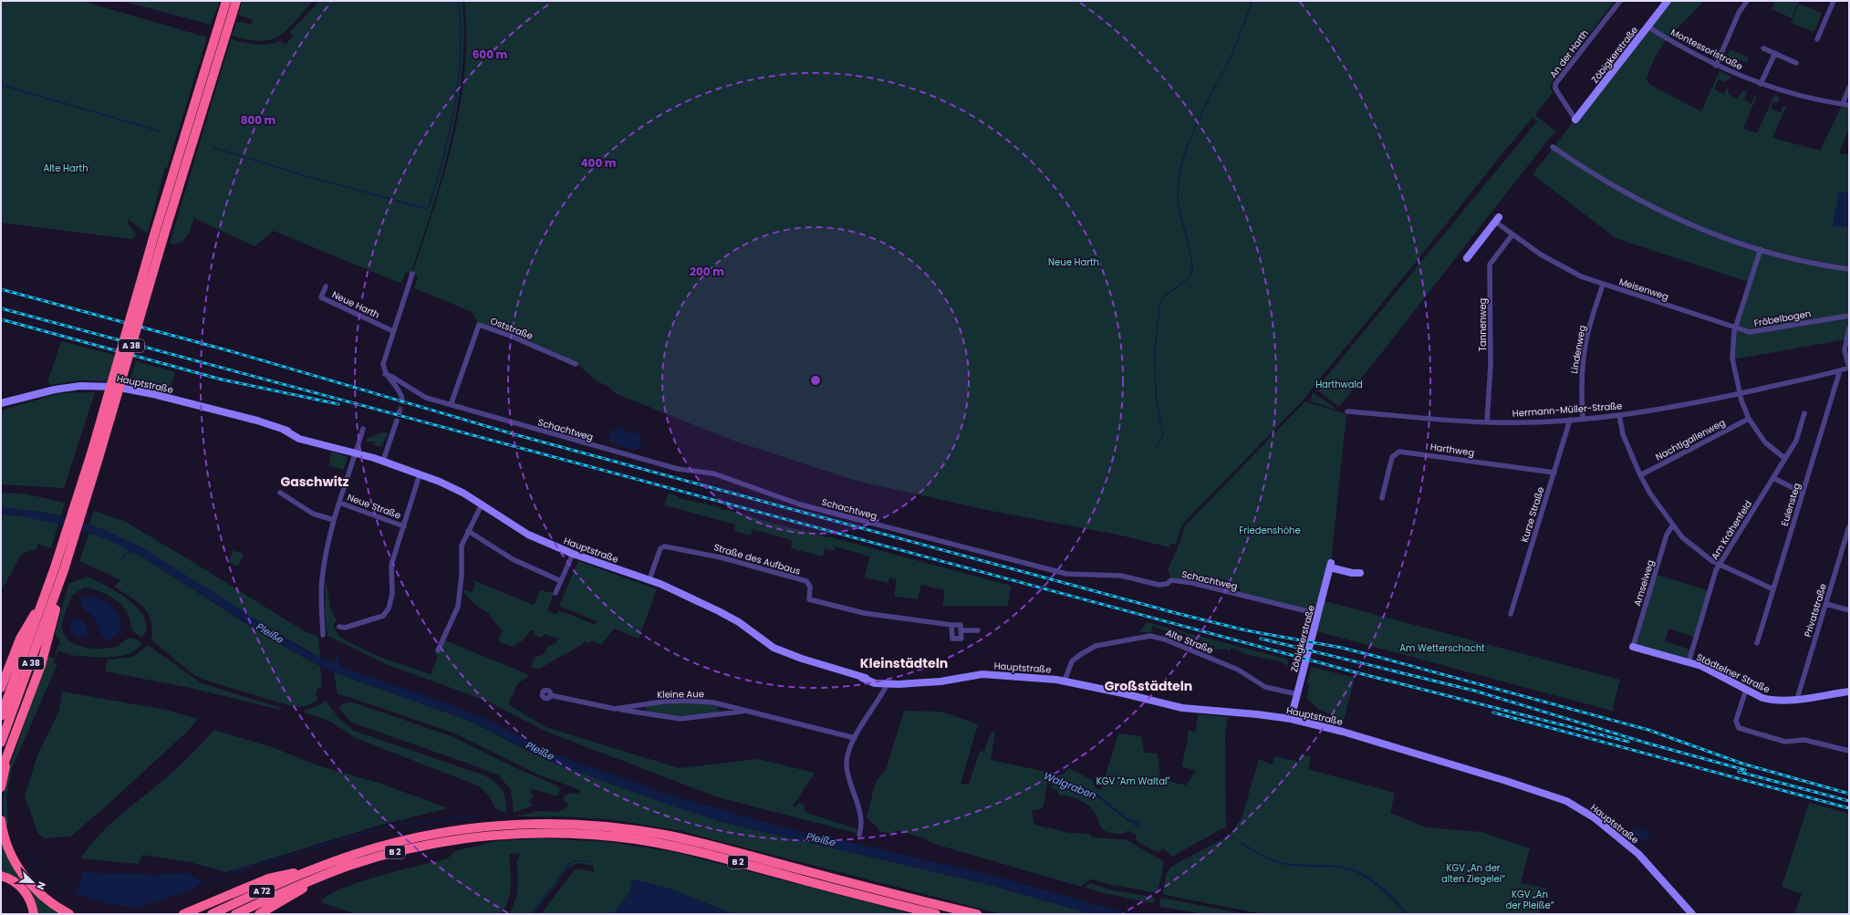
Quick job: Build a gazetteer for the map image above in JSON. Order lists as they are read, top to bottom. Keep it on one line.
{"streets":{"highway":["A 38","B 2","A 72"],"main road":["Zöbigkerstraße","Hauptstraße","Städtelner Straße"],"street":["Montessoristraße","An der Harth","Meisenweg","Neue Harth","Fröbelbogen","Tannenweg","Oststraße","Lindenweg","Hermann-Müller-Straße","Schachtweg","Nachtigallenweg","Harthweg","Eulensteg","Neue Straße","Kurze Straße","Am Krähenfeld","Straße des Aufbaus","Amselweg","Privatstraße","Alte Straße","Kleine Aue"]},"crossings":[["Montessoristraße","Zöbigkerstraße"],["An der Harth","Zöbigkerstraße"],["Zöbigkerstraße","Hauptstraße"],["Zöbigkerstraße","Schachtweg"],["Zöbigkerstraße","Alte Straße"],["Meisenweg","Fröbelbogen"],["Meisenweg","Tannenweg"],["Meisenweg","Lindenweg"],["Tannenweg","Hermann-Müller-Straße"],["Oststraße","Schachtweg"],["Lindenweg","Hermann-Müller-Straße"],["Hauptstraße","Straße des Aufbaus"],["Hauptstraße","Alte Straße"],["Hermann-Müller-Straße","Eulensteg"],["Hermann-Müller-Straße","Kurze Straße"],["Harthweg","Kurze Straße"],["Am Krähenfeld","Städtelner Straße"],["Amselweg","Städtelner Straße"],["Privatstraße","Städtelner Straße"],["B 2","A 72"]],"districts":["Gaschwitz","Kleinstädteln","Großstädteln"],"water":["Pleiße","Walgraben"],"parks":["Alte Harth","Neue Harth","Harthwald","Friedenshöhe","Am Wetterschacht","KGV \"Am Waltal\"","KGV „An der alten Ziegelei“","KGV „An der Pleiße“"],"north":"bottom right","rings":["600 m","800 m","400 m","200 m"]}
